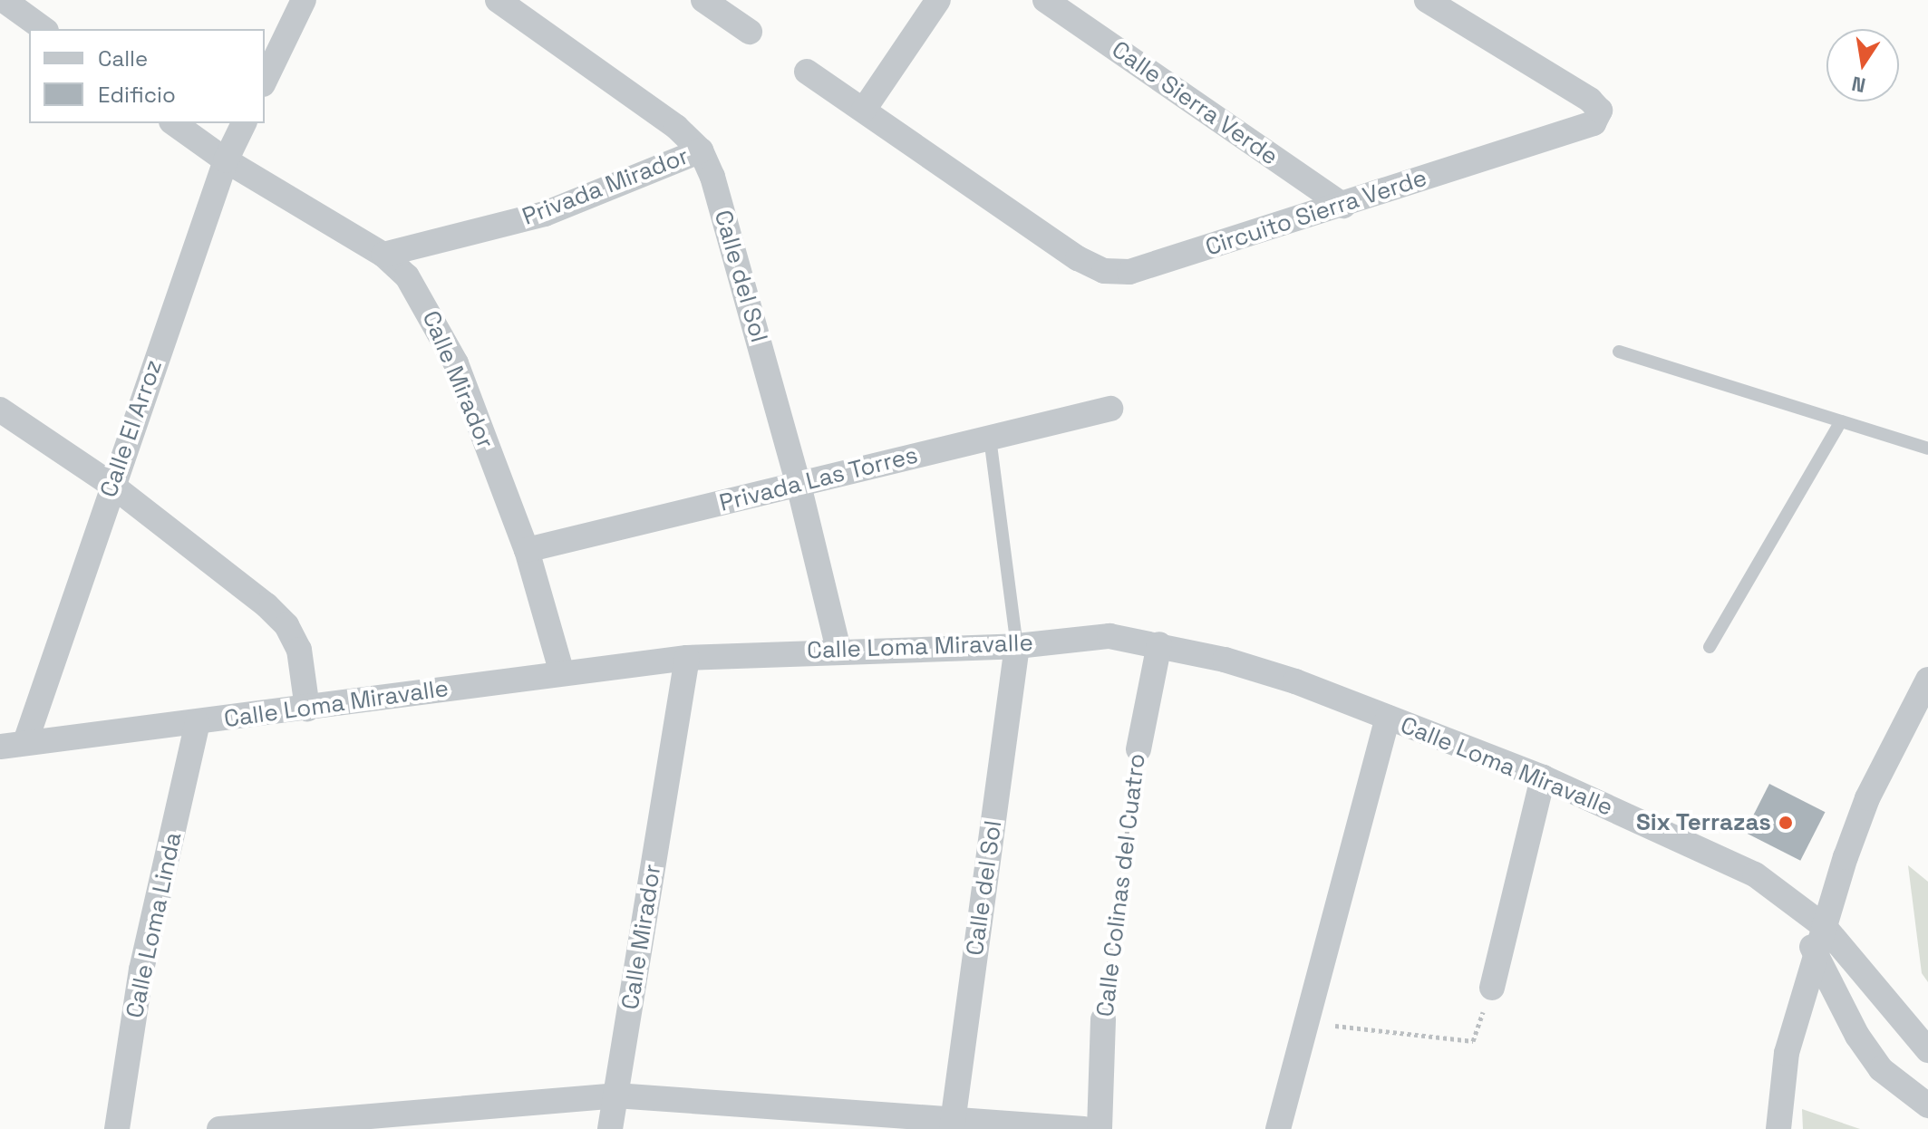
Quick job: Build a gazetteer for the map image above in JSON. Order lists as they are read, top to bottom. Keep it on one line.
{"streets":{"street":["Calle Sierra Verde","Privada Mirador","Circuito Sierra Verde","Calle del Sol","Calle Mirador","Calle El Arroz","Privada Las Torres","Calle Loma Miravalle","Calle Colinas del Cuatro","Calle Loma Linda"]},"crossings":[["Calle Sierra Verde","Circuito Sierra Verde"],["Privada Mirador","Calle del Sol"],["Privada Mirador","Calle Mirador"],["Calle del Sol","Privada Las Torres"],["Calle del Sol","Calle Loma Miravalle"],["Calle Mirador","Calle El Arroz"],["Calle Mirador","Privada Las Torres"],["Calle Mirador","Calle Loma Miravalle"],["Calle El Arroz","Calle Loma Miravalle"],["Calle Loma Miravalle","Calle Colinas del Cuatro"],["Calle Loma Miravalle","Calle Loma Linda"]],"places":["Six Terrazas"],"legend":["Calle","Edificio"],"north":"bottom"}
